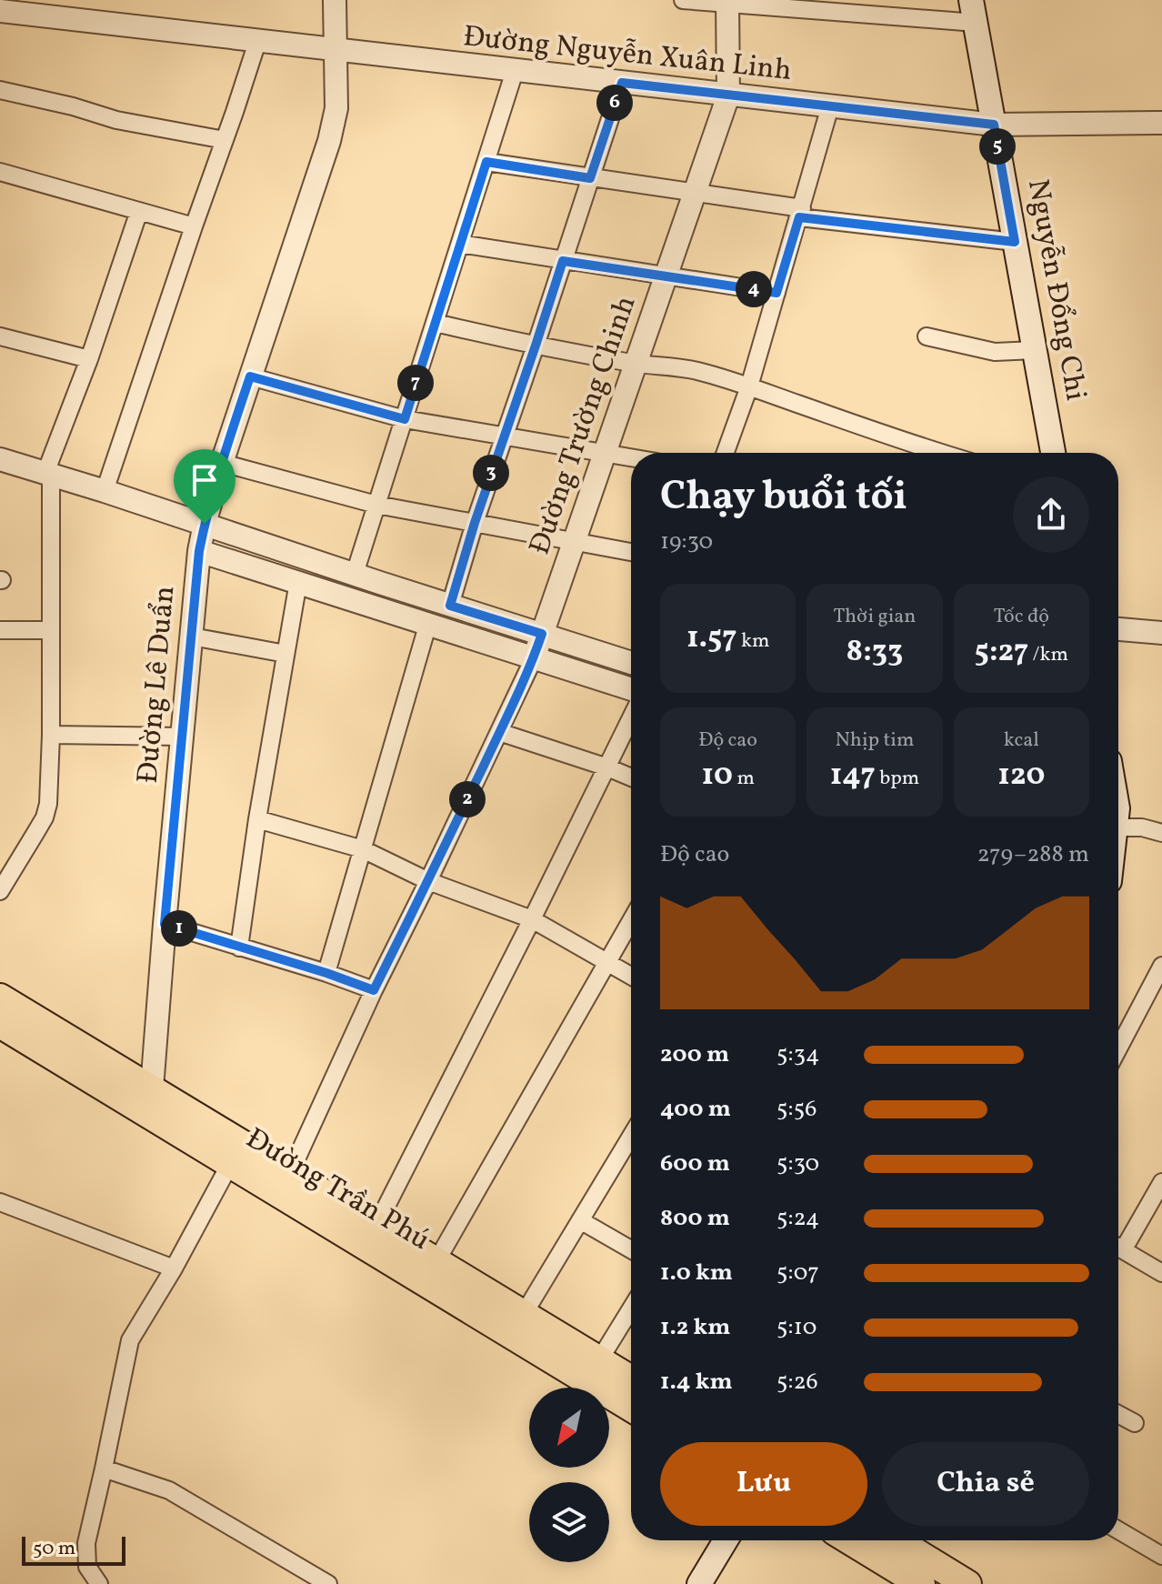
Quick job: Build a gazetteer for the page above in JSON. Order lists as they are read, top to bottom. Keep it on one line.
{"streets":{"highway":["Đường Trần Phú"],"main road":["Nguyễn Đổng Chi"],"street":["Đường Nguyễn Xuân Linh","Đường Trường Chinh","Đường Lê Duẩn"]},"crossings":[["Đường Nguyễn Xuân Linh","Nguyễn Đổng Chi"],["Đường Nguyễn Xuân Linh","Đường Trường Chinh"],["Đường Nguyễn Xuân Linh","Đường Lê Duẩn"],["Đường Lê Duẩn","Đường Trần Phú"]],"scale_bar":"50 m","north":"bottom left","page":{"pins":["6","5","4","7","3","2","1"],"heading":["Chạy buổi tối","19:30"],"stats":[["1.57 km"],["Thời gian","8:33"],["Tốc độ","5:27 /km"],["Độ cao","10 m"],["Nhịp tim","147 bpm"],["kcal","120"]],"chart":["Độ cao","279–288 m"],"list":[{"name":"200 m","note":"5:34"},{"name":"400 m","note":"5:56"},{"name":"600 m","note":"5:30"},{"name":"800 m","note":"5:24"},{"name":"1.0 km","note":"5:07"},{"name":"1.2 km","note":"5:10"},{"name":"1.4 km","note":"5:26"}],"buttons":["Lưu","Chia sẻ"],"scale":"50 m"}}
